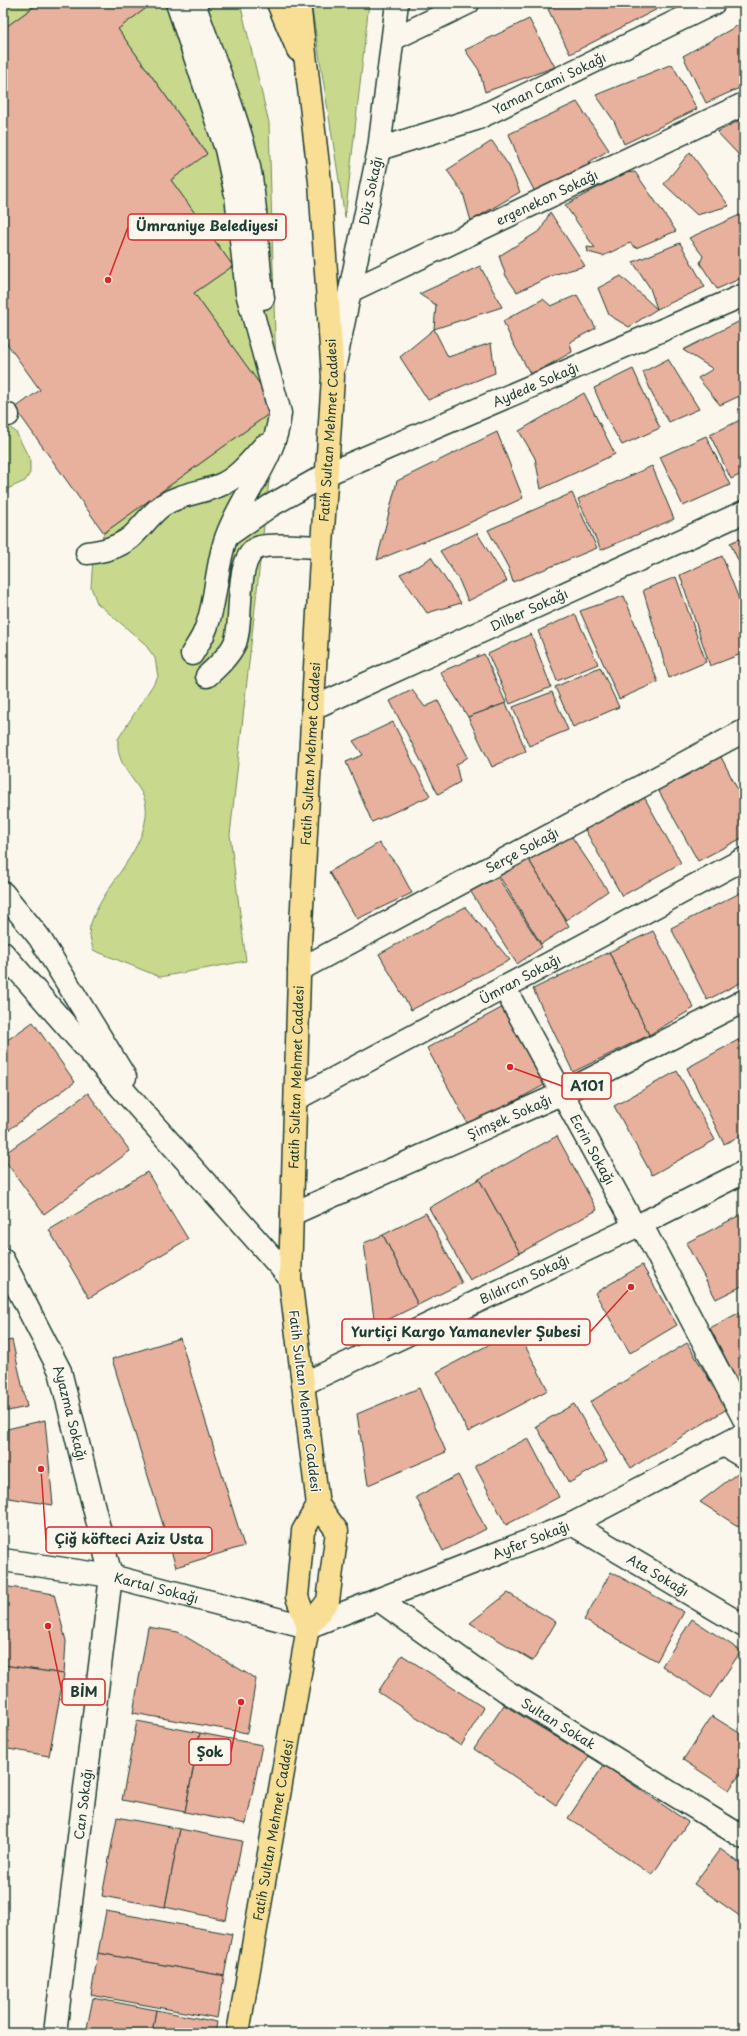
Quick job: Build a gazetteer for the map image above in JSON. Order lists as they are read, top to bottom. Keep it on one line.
{"streets":{"main road":["Fatih Sultan Mehmet Caddesi"],"street":["Yaman Cami Sokağı","Düz Sokağı","ergenekon Sokağı","Aydede Sokağı","Dilber Sokağı","Serçe Sokağı","Ümran Sokağı","Şimşek Sokağı","Ecrin Sokağı","Bıldırcın Sokağı","Ayazma Sokağı","Ayfer Sokağı","Ata Sokağı","Kartal Sokağı","Sultan Sokak","Can Sokağı"]},"crossings":[["Yaman Cami Sokağı","Düz Sokağı"],["Düz Sokağı","ergenekon Sokağı"],["Düz Sokağı","Fatih Sultan Mehmet Caddesi"],["Aydede Sokağı","Fatih Sultan Mehmet Caddesi"],["Fatih Sultan Mehmet Caddesi","Dilber Sokağı"],["Fatih Sultan Mehmet Caddesi","Serçe Sokağı"],["Fatih Sultan Mehmet Caddesi","Ümran Sokağı"],["Fatih Sultan Mehmet Caddesi","Şimşek Sokağı"],["Fatih Sultan Mehmet Caddesi","Bıldırcın Sokağı"],["Fatih Sultan Mehmet Caddesi","Ayfer Sokağı"],["Fatih Sultan Mehmet Caddesi","Kartal Sokağı"],["Ümran Sokağı","Ecrin Sokağı"],["Şimşek Sokağı","Ecrin Sokağı"],["Ecrin Sokağı","Bıldırcın Sokağı"],["Ayazma Sokağı","Kartal Sokağı"],["Ayazma Sokağı","Can Sokağı"],["Ayfer Sokağı","Ata Sokağı"],["Ayfer Sokağı","Kartal Sokağı"],["Ayfer Sokağı","Sultan Sokak"],["Kartal Sokağı","Can Sokağı"]],"places":["Ümraniye Belediyesi","A101","Yurtiçi Kargo Yamanevler Şubesi","Çiğ köfteci Aziz Usta","BİM","Şok"]}
